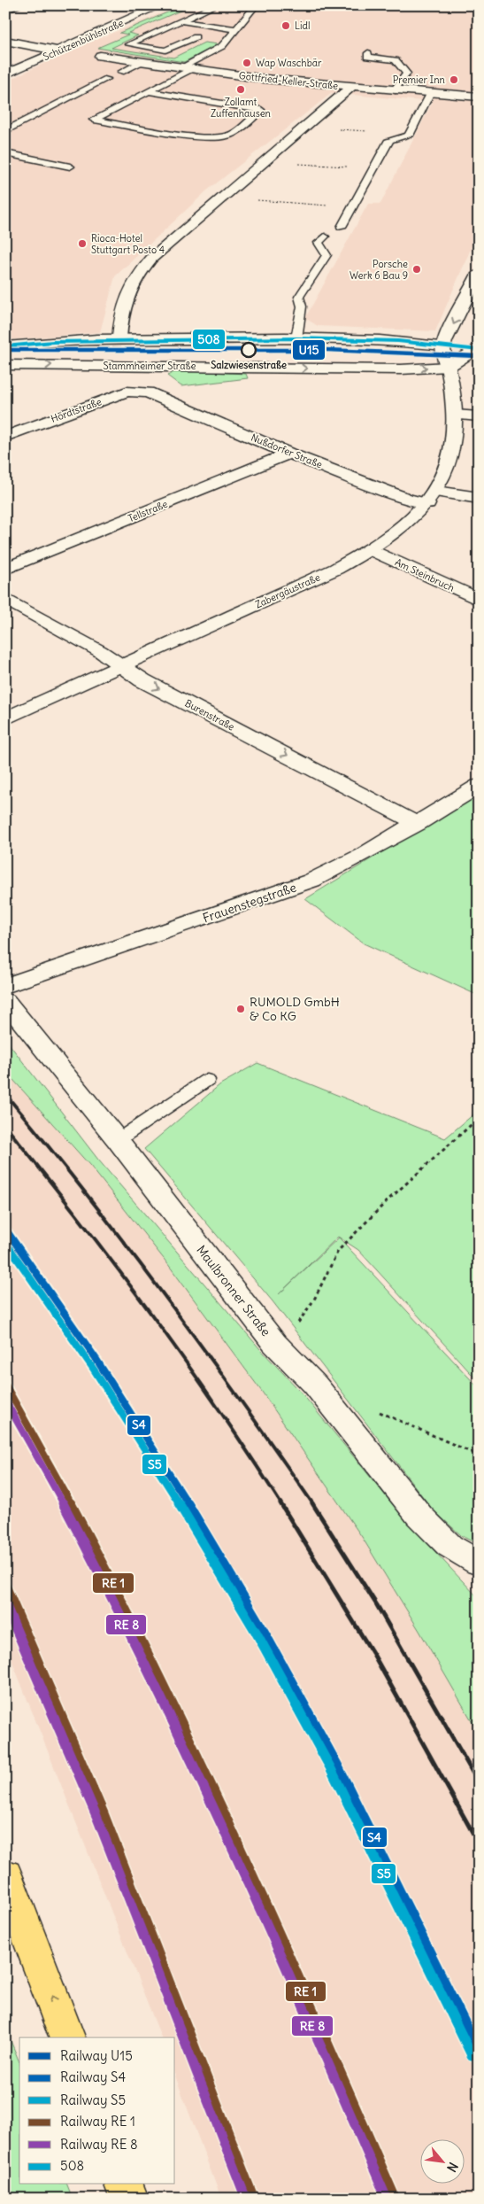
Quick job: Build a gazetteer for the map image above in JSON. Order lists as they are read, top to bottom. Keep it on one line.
{"streets":{"street":["Schützenbühlstraße","Gottfried-Keller-Straße","Stammheimer Straße","Hördtstraße","Nußdorfer Straße","Tellstraße","Am Steinbruch","Zabergäustraße","Burenstraße","Frauenstegstraße","Maulbronner Straße"]},"crossings":[["Stammheimer Straße","Zabergäustraße"],["Hördtstraße","Nußdorfer Straße"],["Nußdorfer Straße","Tellstraße"],["Nußdorfer Straße","Zabergäustraße"],["Am Steinbruch","Zabergäustraße"],["Zabergäustraße","Burenstraße"],["Burenstraße","Frauenstegstraße"]],"one_way":["Burenstraße"],"places":["Lidl","Wap Waschbär","Premier Inn","Zollamt Zuffenhausen","Rioca-Hotel Stuttgart Posto 4","Porsche Werk 6 Bau 9","Salzwiesenstraße","RUMOLD GmbH & Co KG"],"lines":["transit line 508","rail line U15","rail line S4","rail line S5"],"legend":["Railway U15","Railway S4","Railway S5","Railway RE 1","Railway RE 8","508"],"north":"bottom right"}
